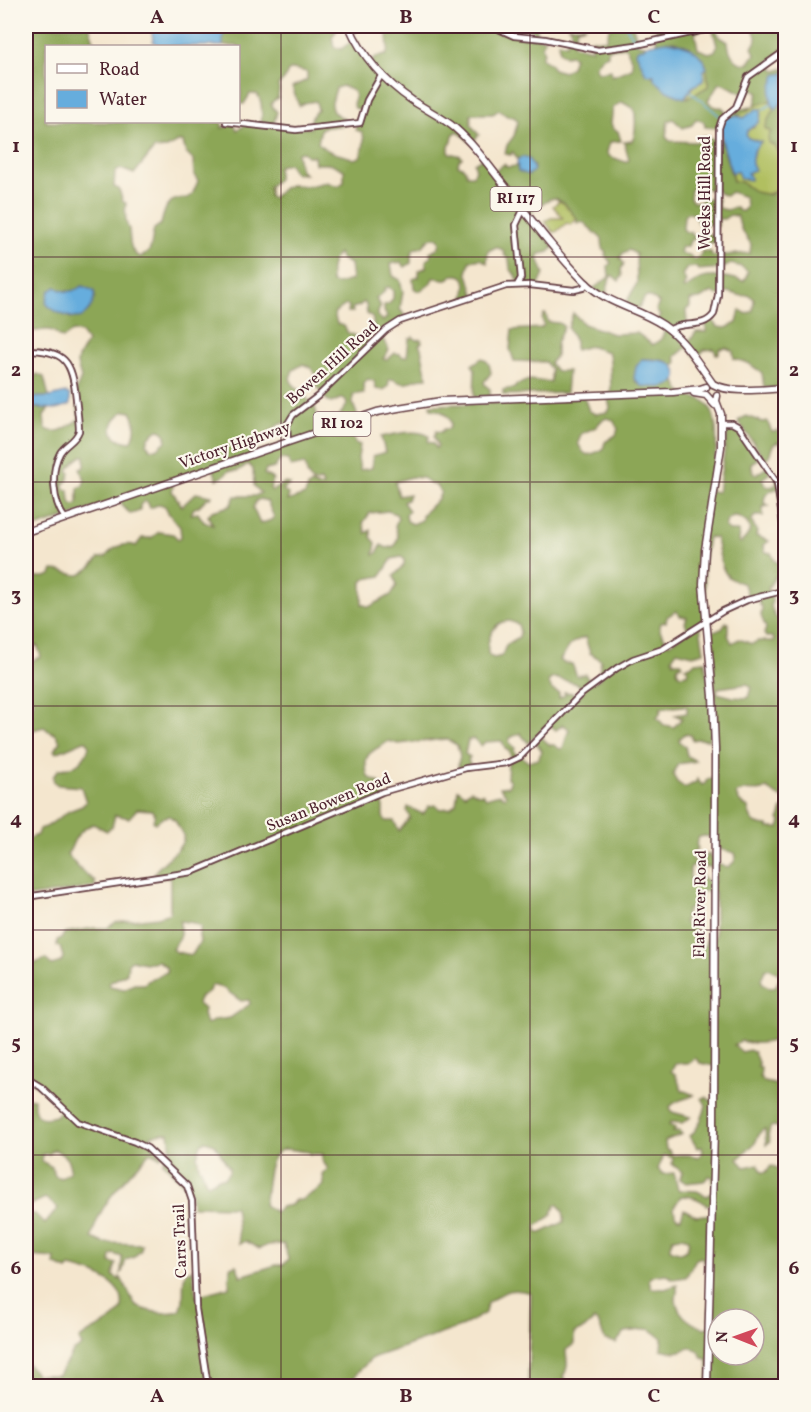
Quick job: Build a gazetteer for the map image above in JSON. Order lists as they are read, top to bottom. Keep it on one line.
{"streets":{"main road":["RI 117","RI 102","Victory Highway","Flat River Road"],"street":["Weeks Hill Road","Bowen Hill Road","Susan Bowen Road","Carrs Trail"]},"crossings":[["Weeks Hill Road","Flat River Road"],["Bowen Hill Road","Victory Highway"],["Bowen Hill Road","Flat River Road"],["Victory Highway","Flat River Road"],["Susan Bowen Road","Flat River Road"]],"legend":["Road","Water"],"north":"left","grid":{"columns":["A","B","C"],"rows":["1","2","3","4","5","6"]}}
